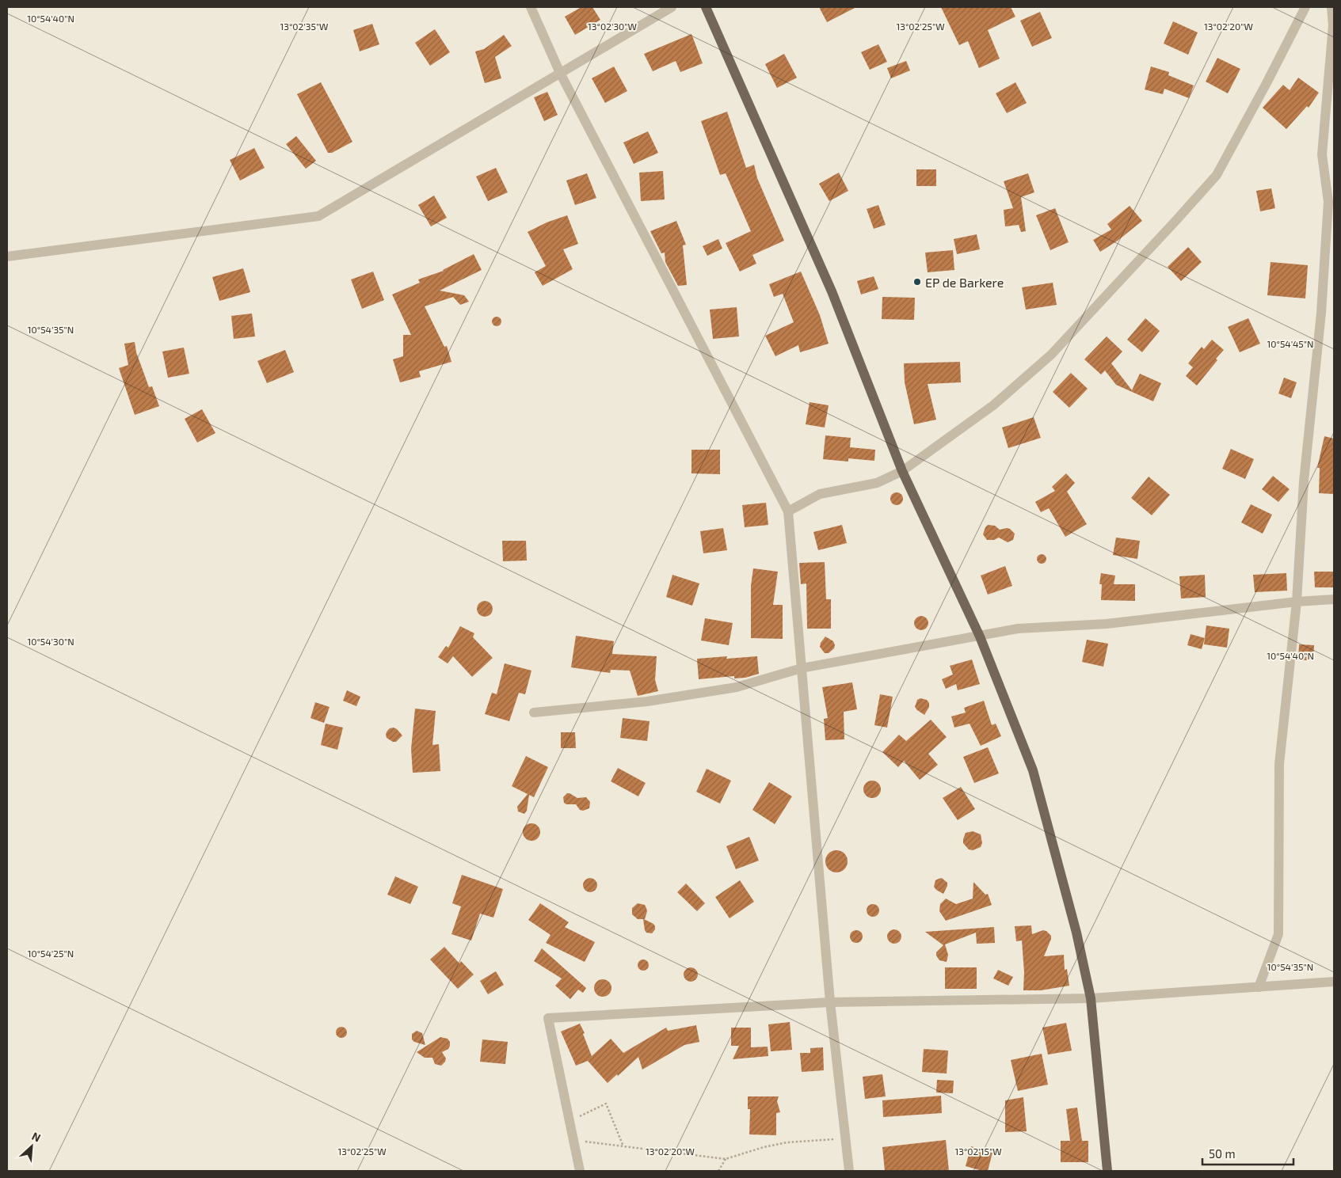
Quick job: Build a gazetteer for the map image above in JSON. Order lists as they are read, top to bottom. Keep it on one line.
{"places":["EP de Barkere"],"scale_bar":"50 m","north":"top right","coordinates":["10°54'40\"N","13°02'35\"W","13°02'30\"W","13°02'25\"W","13°02'20\"W","10°54'35\"N","10°54'45\"N","10°54'30\"N","10°54'25\"N","13°02'15\"W"]}
